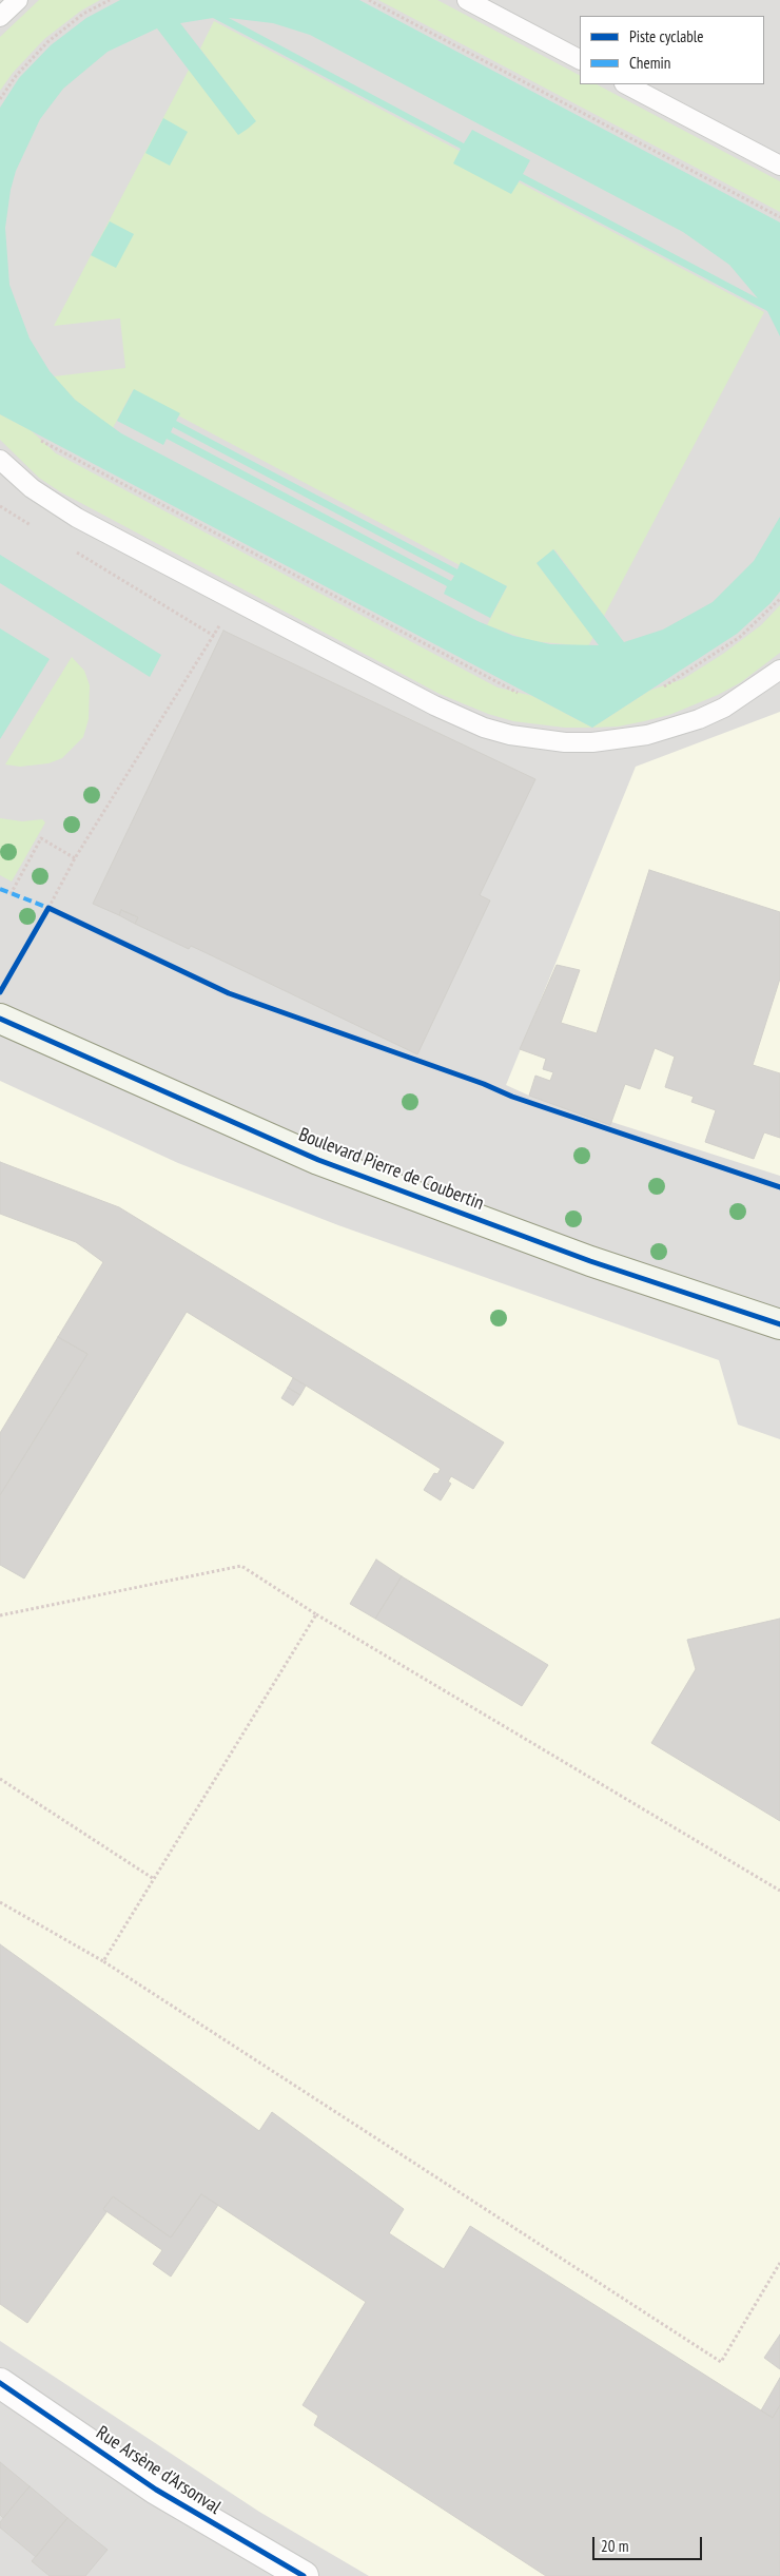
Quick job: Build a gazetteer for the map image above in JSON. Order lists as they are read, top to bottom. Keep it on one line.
{"streets":{"street":["Boulevard Pierre de Coubertin","Rue Arsène d'Arsonval"]},"legend":["Piste cyclable","Chemin"],"scale_bar":"20 m"}
